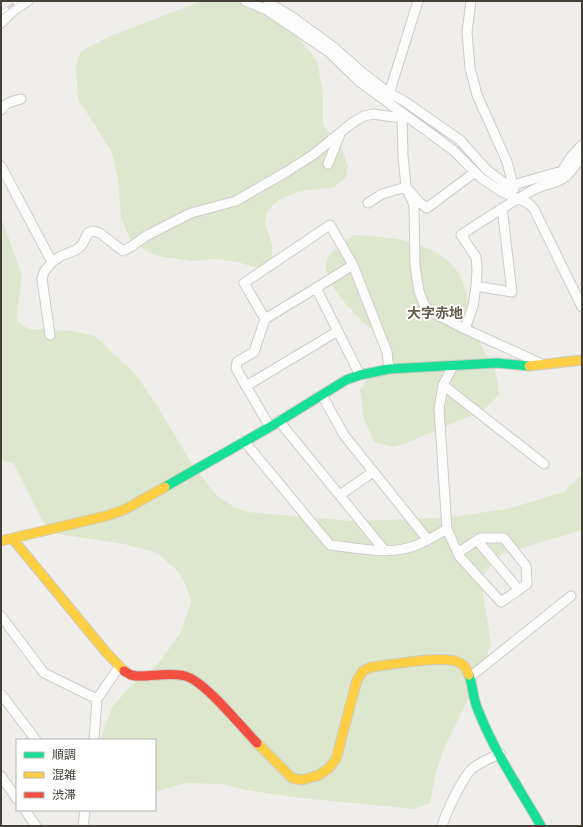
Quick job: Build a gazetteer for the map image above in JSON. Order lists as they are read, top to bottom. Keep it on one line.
{"districts":["大字赤地"],"legend":["順調","混雑","渋滞"]}
